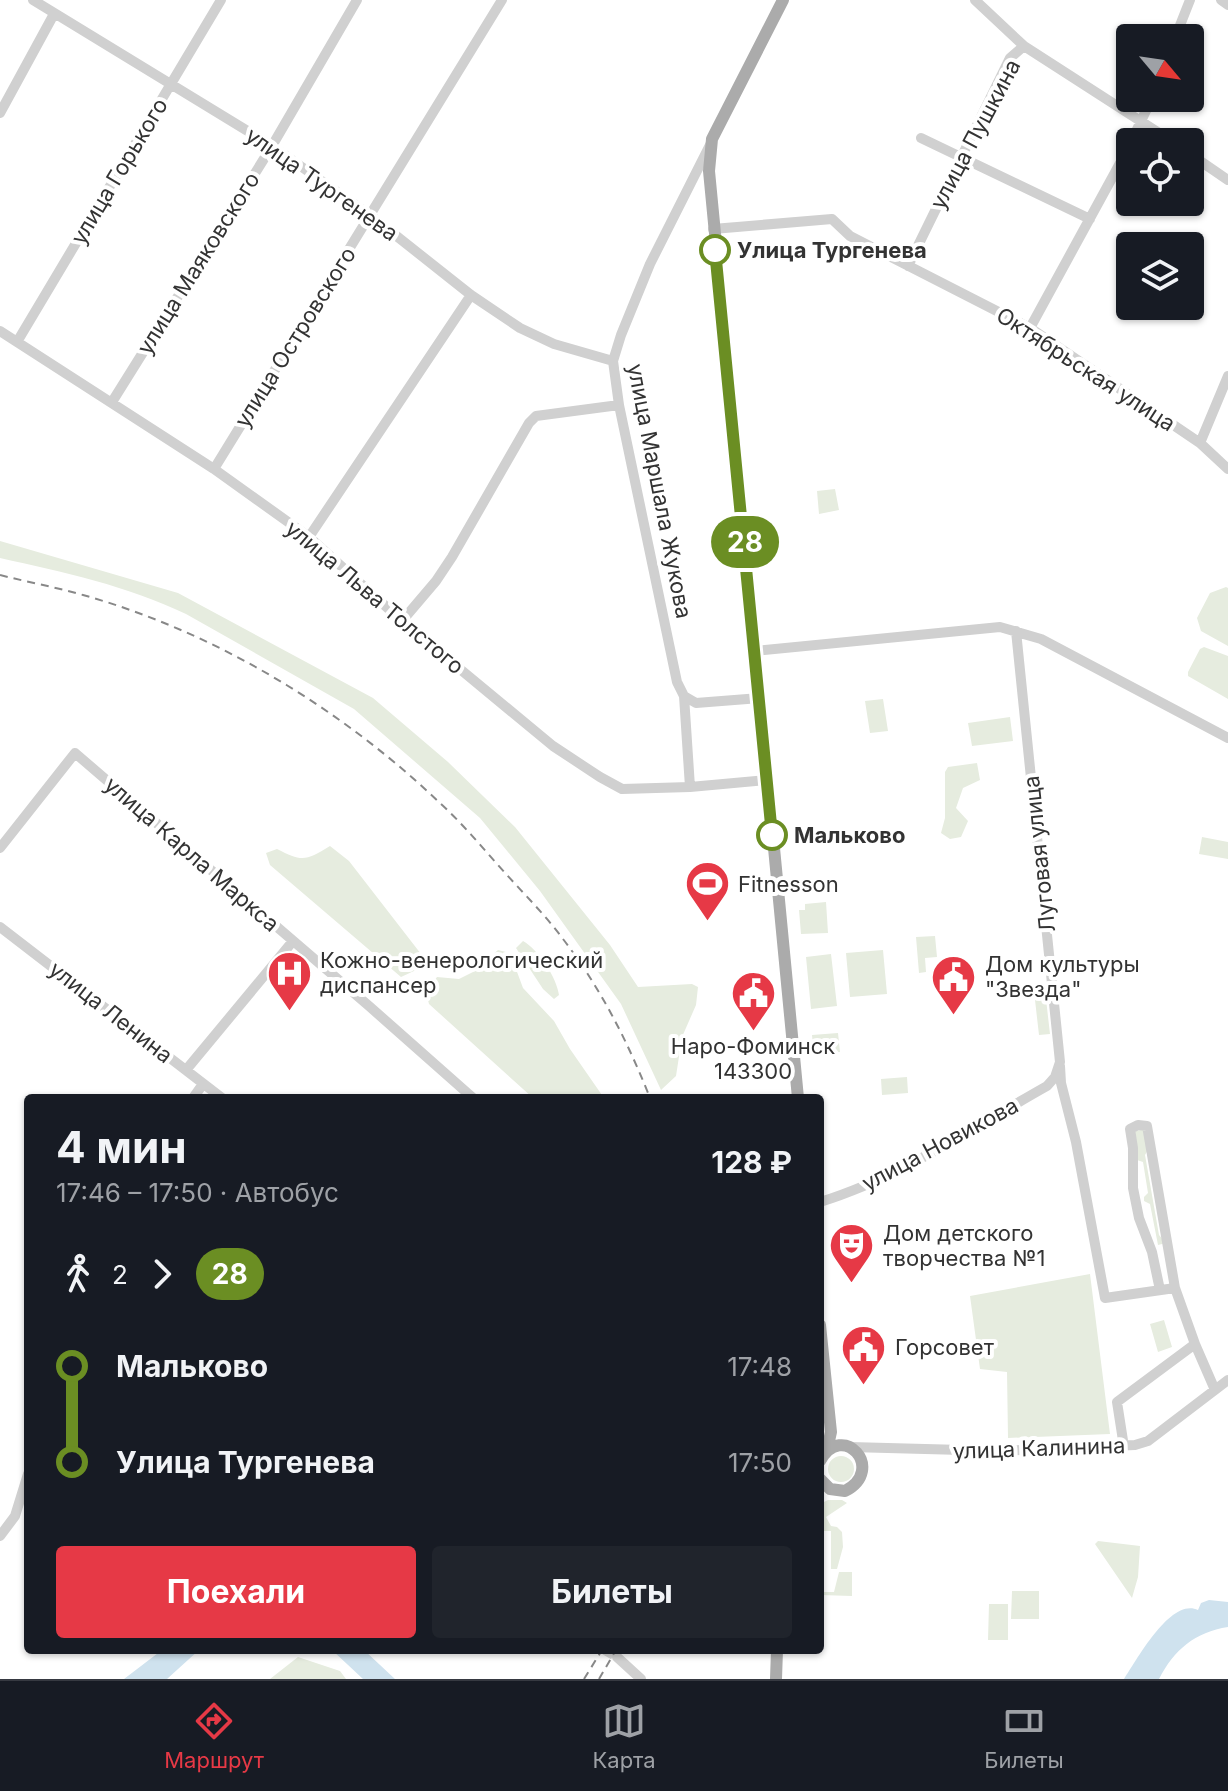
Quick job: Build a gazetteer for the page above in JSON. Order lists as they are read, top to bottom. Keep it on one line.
{"streets":{"main road":["улица Маршала Жукова"],"street":["улица Пушкина","улица Горького","улица Тургенева","улица Маяковского","улица Островского","Октябрьская улица","улица Льва Толстого","улица Карла Маркса","Луговая улица","улица Ленина","улица Новикова","улица Калинина"]},"crossings":[["улица Пушкина","Октябрьская улица"],["улица Горького","улица Тургенева"],["улица Горького","улица Льва Толстого"],["улица Тургенева","улица Маяковского"],["улица Тургенева","улица Островского"],["улица Тургенева","улица Маршала Жукова"],["улица Маяковского","улица Льва Толстого"],["улица Островского","улица Льва Толстого"],["Октябрьская улица","улица Маршала Жукова"],["улица Маршала Жукова","улица Льва Толстого"],["Луговая улица","улица Новикова"]],"places":{"other":["Улица Тургенева","Мальково"],"sports":["Fitnesson"],"hospital":["Кожно-венерологический диспансер"],"public building":["Дом культуры \"Звезда\"","Наро-Фоминск 143300","Горсовет"],"theatre":["Дом детского творчества №1"]},"lines":["bus line 28"],"north":"bottom right","page":{"on_map":"28","heading":["4 мин","17:46 – 17:50 · Автобус","128 ₽"],"legs":["2","28"],"list":[{"name":"Мальково","value":"17:48"},{"name":"Улица Тургенева","value":"17:50"}],"buttons":["Поехали","Билеты"],"tabs":["Маршрут","Карта","Билеты"]}}
